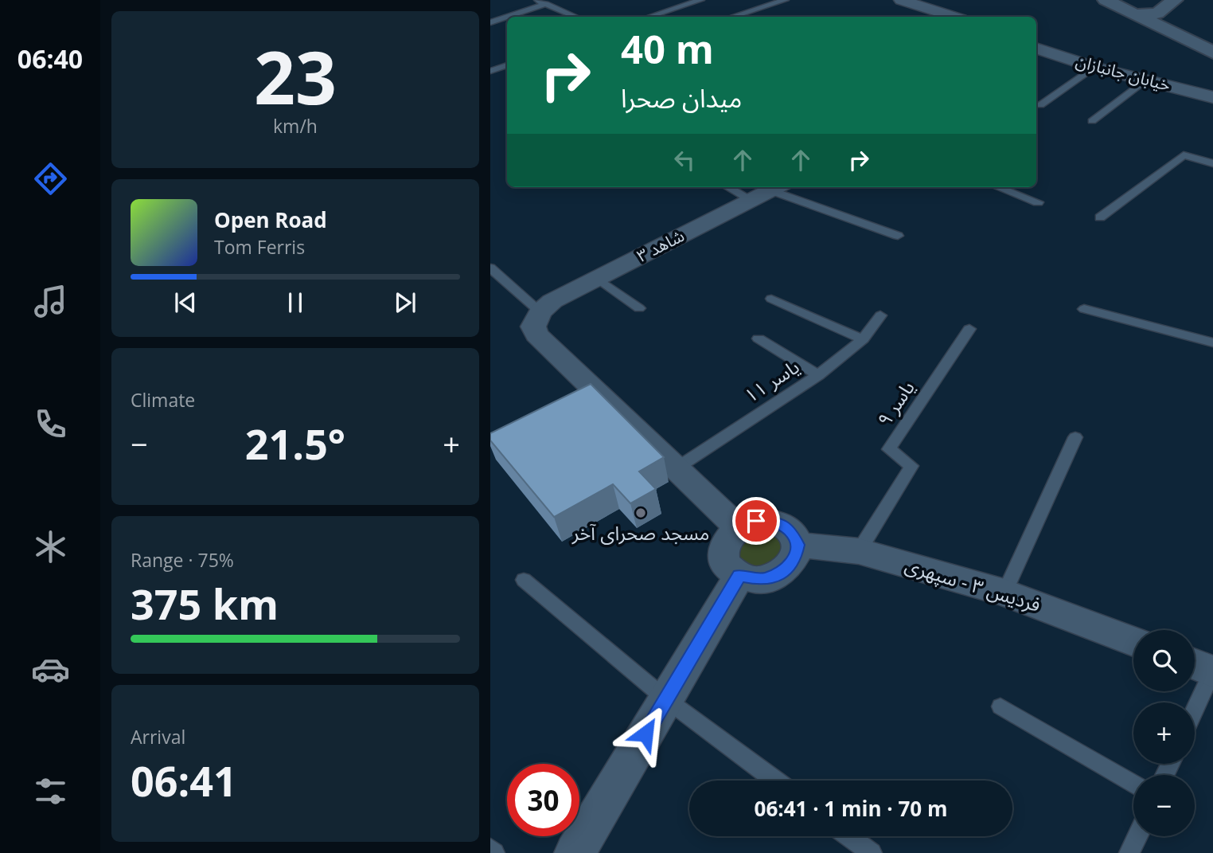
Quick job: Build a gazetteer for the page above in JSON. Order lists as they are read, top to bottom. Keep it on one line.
{"streets":{"street":["خیابان جانبازان","شاهد ۳","فردیس ۳ - سپهری"],"lane":["یاسر ۱۱","یاسر ۹"]},"crossings":[["یاسر ۹","فردیس ۳ - سپهری"]],"places":["مسجد صحرای آخر"],"page":{"tabs":"06:40","tile":[["23","km/h"],"Climate",["Range · 75%","375 km"],["Arrival","06:41"]],"turn":["40 m","میدان صحرا"],"song":["Open Road","Tom Ferris"],"heat":["−","21.5°","+"],"map_buttons":["+","−"],"limit":"30","trip":"06:41 · 1 min · 70 m"}}
